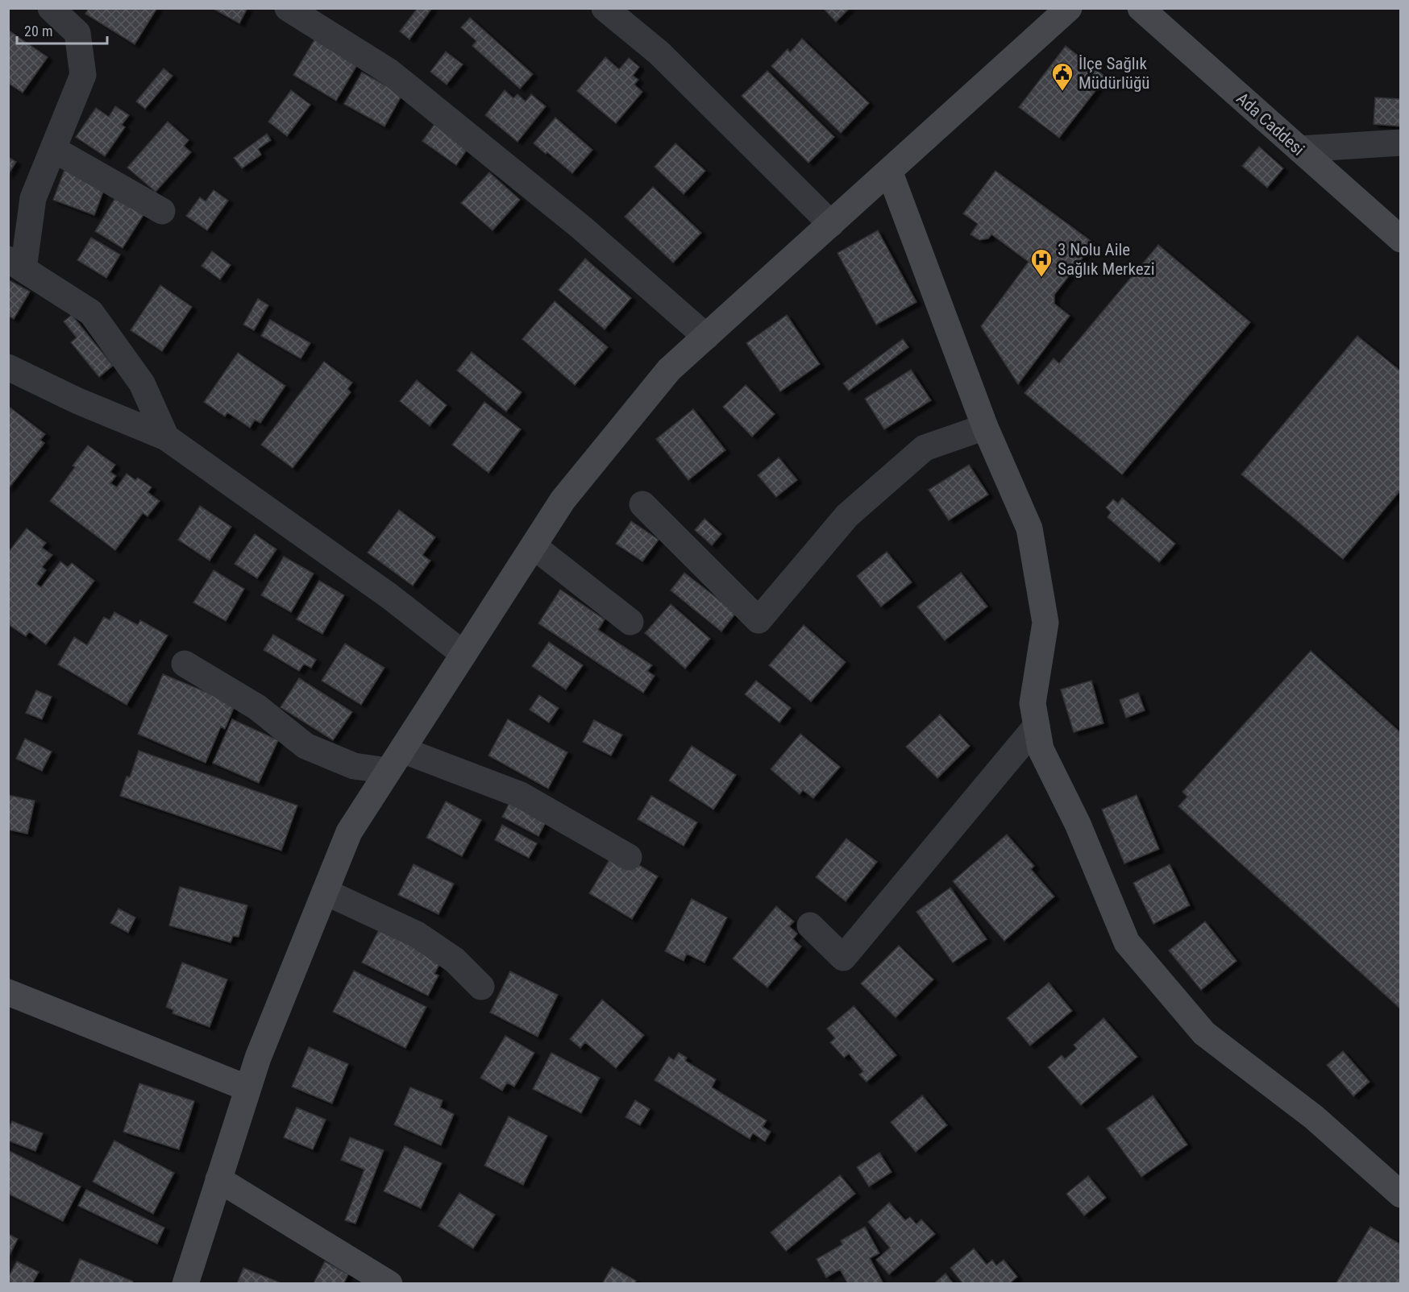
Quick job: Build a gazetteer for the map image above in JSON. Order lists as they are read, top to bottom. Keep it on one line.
{"streets":{"street":["Ada Caddesi"]},"places":{"public building":["İlçe Sağlık Müdürlüğü"],"hospital":["3 Nolu Aile Sağlık Merkezi"]},"scale_bar":"20 m"}
